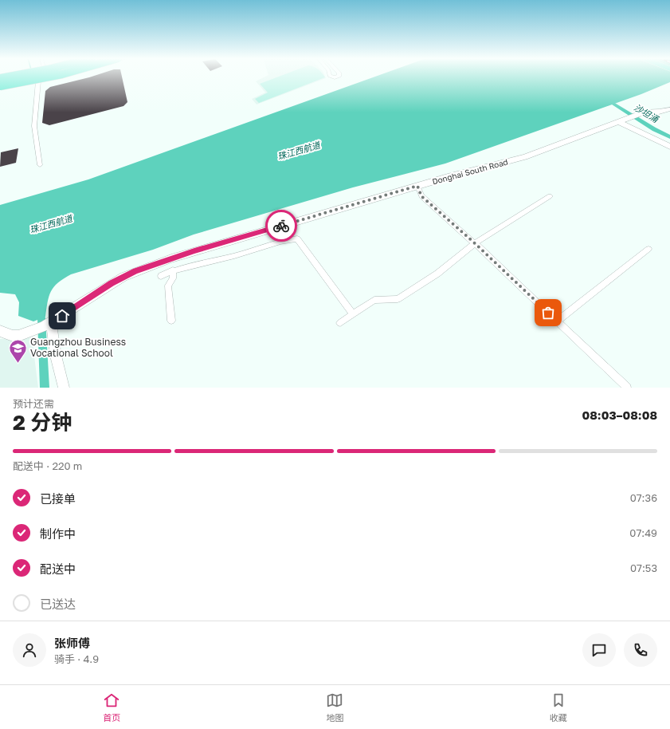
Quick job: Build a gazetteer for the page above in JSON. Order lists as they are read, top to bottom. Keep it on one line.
{"streets":{"street":["Donghai South Road"]},"water":["沙坦涌","珠江西航道"],"places":{"school or university":["Guangzhou Business Vocational School"]},"page":{"heading":["2 分钟","预计还需","08:03–08:08"],"panel":["张师傅","骑手 · 4.9"],"bar":"配送中 · 220 m","list":[["已接单","07:36"],["制作中","07:49"],["配送中","07:53"],"已送达"],"tabs":["首页","地图","收藏"]}}
